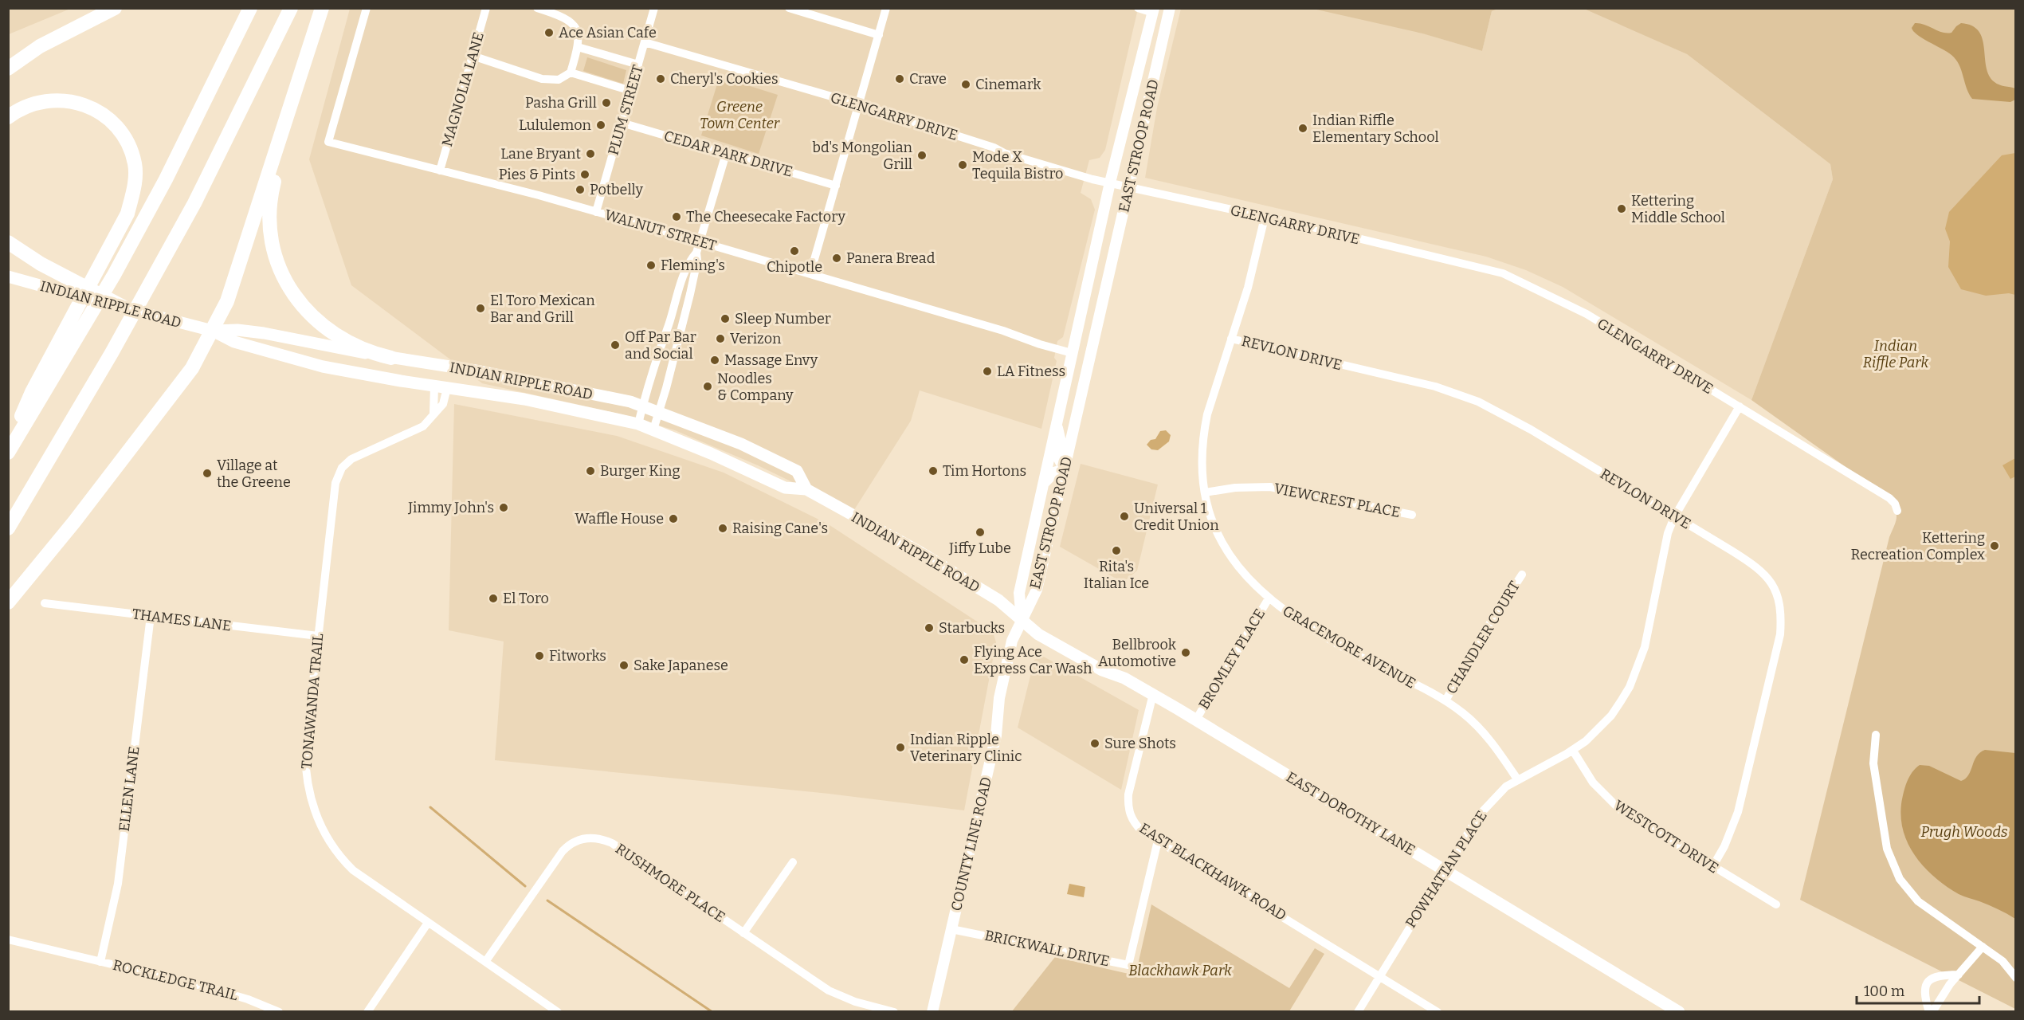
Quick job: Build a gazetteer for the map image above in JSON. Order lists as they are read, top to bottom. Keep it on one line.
{"streets":{"main road":["EAST STROOP ROAD","INDIAN RIPPLE ROAD","EAST DOROTHY LANE","COUNTY LINE ROAD"],"street":["MAGNOLIA LANE","PLUM STREET","GLENGARRY DRIVE","CEDAR PARK DRIVE","WALNUT STREET","REVLON DRIVE","VIEWCREST PLACE","THAMES LANE","CHANDLER COURT","GRACEMORE AVENUE","BROMLEY PLACE","TONAWANDA TRAIL","ELLEN LANE","WESTCOTT DRIVE","POWHATTAN PLACE","EAST BLACKHAWK ROAD","RUSHMORE PLACE","BRICKWALL DRIVE","ROCKLEDGE TRAIL"]},"crossings":[["MAGNOLIA LANE","WALNUT STREET"],["PLUM STREET","GLENGARRY DRIVE"],["PLUM STREET","CEDAR PARK DRIVE"],["PLUM STREET","WALNUT STREET"],["GLENGARRY DRIVE","EAST STROOP ROAD"],["GLENGARRY DRIVE","GRACEMORE AVENUE"],["GLENGARRY DRIVE","POWHATTAN PLACE"],["EAST STROOP ROAD","WALNUT STREET"],["EAST STROOP ROAD","INDIAN RIPPLE ROAD"],["EAST STROOP ROAD","EAST DOROTHY LANE"],["EAST STROOP ROAD","COUNTY LINE ROAD"],["INDIAN RIPPLE ROAD","TONAWANDA TRAIL"],["INDIAN RIPPLE ROAD","EAST DOROTHY LANE"],["INDIAN RIPPLE ROAD","COUNTY LINE ROAD"],["REVLON DRIVE","GRACEMORE AVENUE"],["REVLON DRIVE","WESTCOTT DRIVE"],["REVLON DRIVE","POWHATTAN PLACE"],["VIEWCREST PLACE","GRACEMORE AVENUE"],["THAMES LANE","TONAWANDA TRAIL"],["THAMES LANE","ELLEN LANE"],["CHANDLER COURT","GRACEMORE AVENUE"],["GRACEMORE AVENUE","BROMLEY PLACE"],["GRACEMORE AVENUE","POWHATTAN PLACE"],["BROMLEY PLACE","EAST DOROTHY LANE"],["TONAWANDA TRAIL","RUSHMORE PLACE"],["ELLEN LANE","ROCKLEDGE TRAIL"],["EAST DOROTHY LANE","COUNTY LINE ROAD"],["EAST DOROTHY LANE","POWHATTAN PLACE"],["EAST DOROTHY LANE","EAST BLACKHAWK ROAD"],["WESTCOTT DRIVE","POWHATTAN PLACE"],["COUNTY LINE ROAD","BRICKWALL DRIVE"],["POWHATTAN PLACE","EAST BLACKHAWK ROAD"],["EAST BLACKHAWK ROAD","BRICKWALL DRIVE"]],"parks":["Greene Town Center","Indian Riffle Park","Prugh Woods","Blackhawk Park"],"places":["Ace Asian Cafe","Cheryl's Cookies","Crave","Cinemark","Pasha Grill","Lululemon","Indian Riffle Elementary School","Lane Bryant","bd's Mongolian Grill","Mode X Tequila Bistro","Pies & Pints","Potbelly","Kettering Middle School","The Cheesecake Factory","Chipotle","Panera Bread","Fleming's","El Toro Mexican Bar and Grill","Sleep Number","Verizon","Off Par Bar and Social","Massage Envy","LA Fitness","Noodles & Company","Burger King","Tim Hortons","Village at the Greene","Jimmy John's","Universal 1 Credit Union","Waffle House","Raising Cane's","Jiffy Lube","Kettering Recreation Complex","Rita's Italian Ice","El Toro","Starbucks","Bellbrook Automotive","Fitworks","Flying Ace Express Car Wash","Sake Japanese","Sure Shots","Indian Ripple Veterinary Clinic"],"scale_bar":"100 m"}
